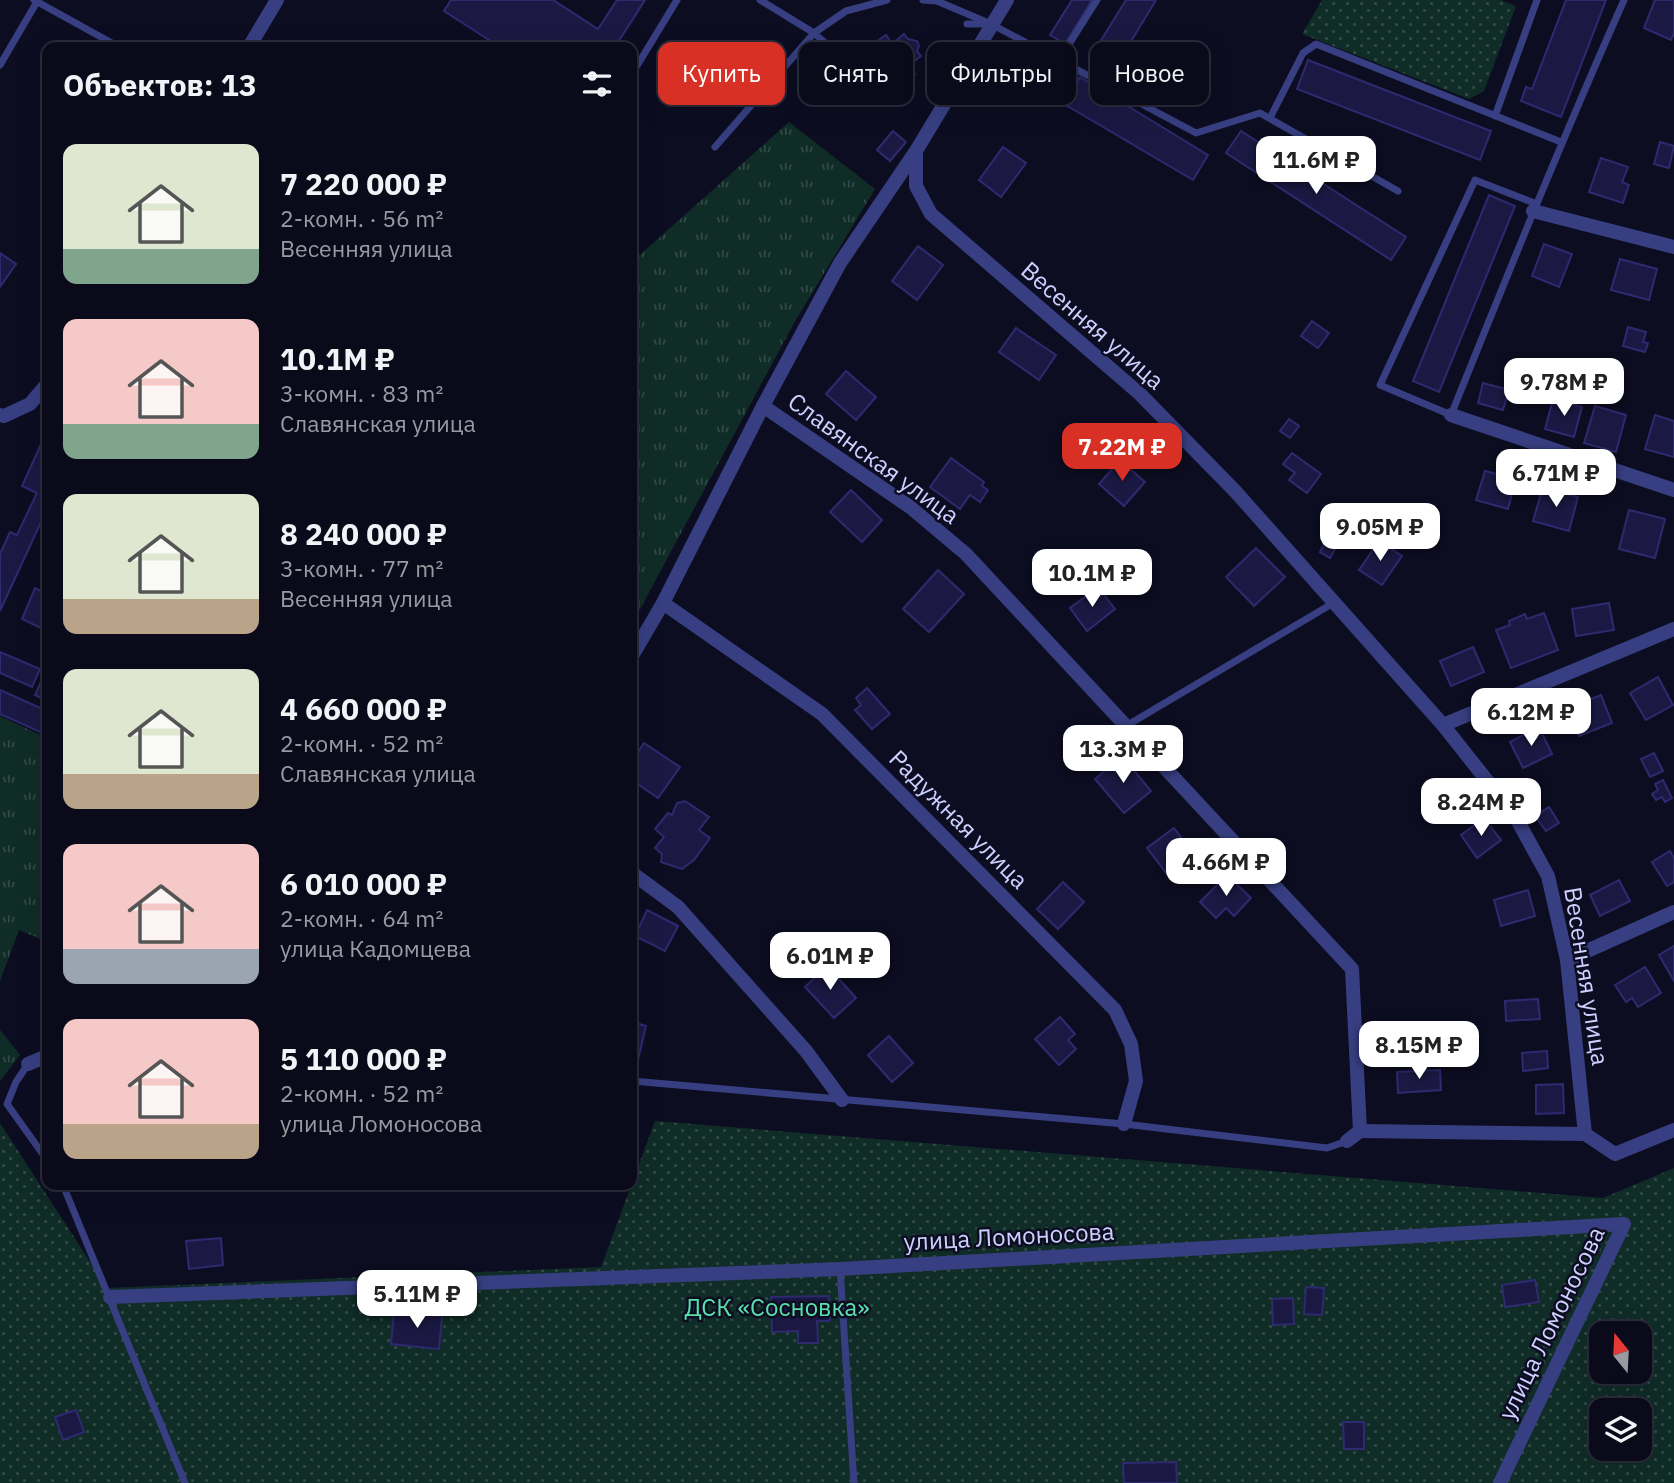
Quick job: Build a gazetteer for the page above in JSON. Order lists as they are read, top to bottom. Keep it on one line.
{"streets":{"street":["Весенняя улица","Славянская улица","Радужная улица","улица Ломоносова"]},"parks":["ДСК «Сосновка»"],"north":"top","page":{"chip":["Купить","Снять","Фильтры","Новое"],"heading":"Объектов: 13","list":[{"name":"7 220 000 ₽","note":"2-комн. · 56 m² · Весенняя улица"},{"name":"10.1M ₽","note":"3-комн. · 83 m² · Славянская улица"},{"name":"8 240 000 ₽","note":"3-комн. · 77 m² · Весенняя улица"},{"name":"4 660 000 ₽","note":"2-комн. · 52 m² · Славянская улица"},{"name":"6 010 000 ₽","note":"2-комн. · 64 m² · улица Кадомцева"},{"name":"5 110 000 ₽","note":"2-комн. · 52 m² · улица Ломоносова"}],"price":["11.6M ₽","9.78M ₽","7.22M ₽","6.71M ₽","9.05M ₽","10.1M ₽","6.12M ₽","13.3M ₽","8.24M ₽","4.66M ₽","6.01M ₽","8.15M ₽","5.11M ₽"]}}
